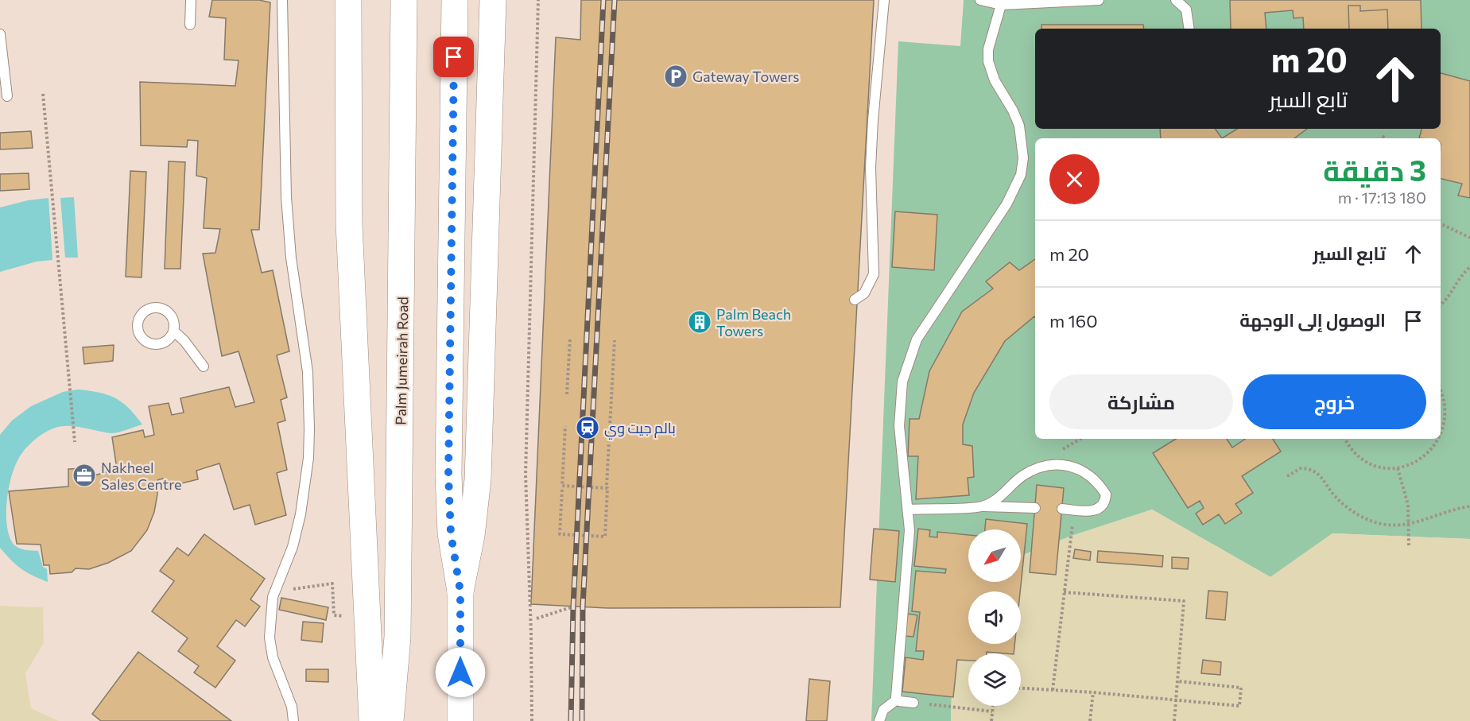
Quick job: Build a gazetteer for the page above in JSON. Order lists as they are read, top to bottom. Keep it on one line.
{"streets":{"main road":["Palm Jumeirah Road"]},"places":{"parking":["Gateway Towers"],"building":["Palm Beach Towers"],"station":["بالم جيت وي"],"office":["Nakheel Sales Centre"]},"north":"bottom left","page":{"turn":["20 m","تابع السير"],"heading":["3 دقيقة","180 m · 17:13"],"list":[{"name":"تابع السير","value":"20 m"},{"name":"الوصول إلى الوجهة","value":"160 m"}],"buttons":["خروج","مشاركة"]}}
